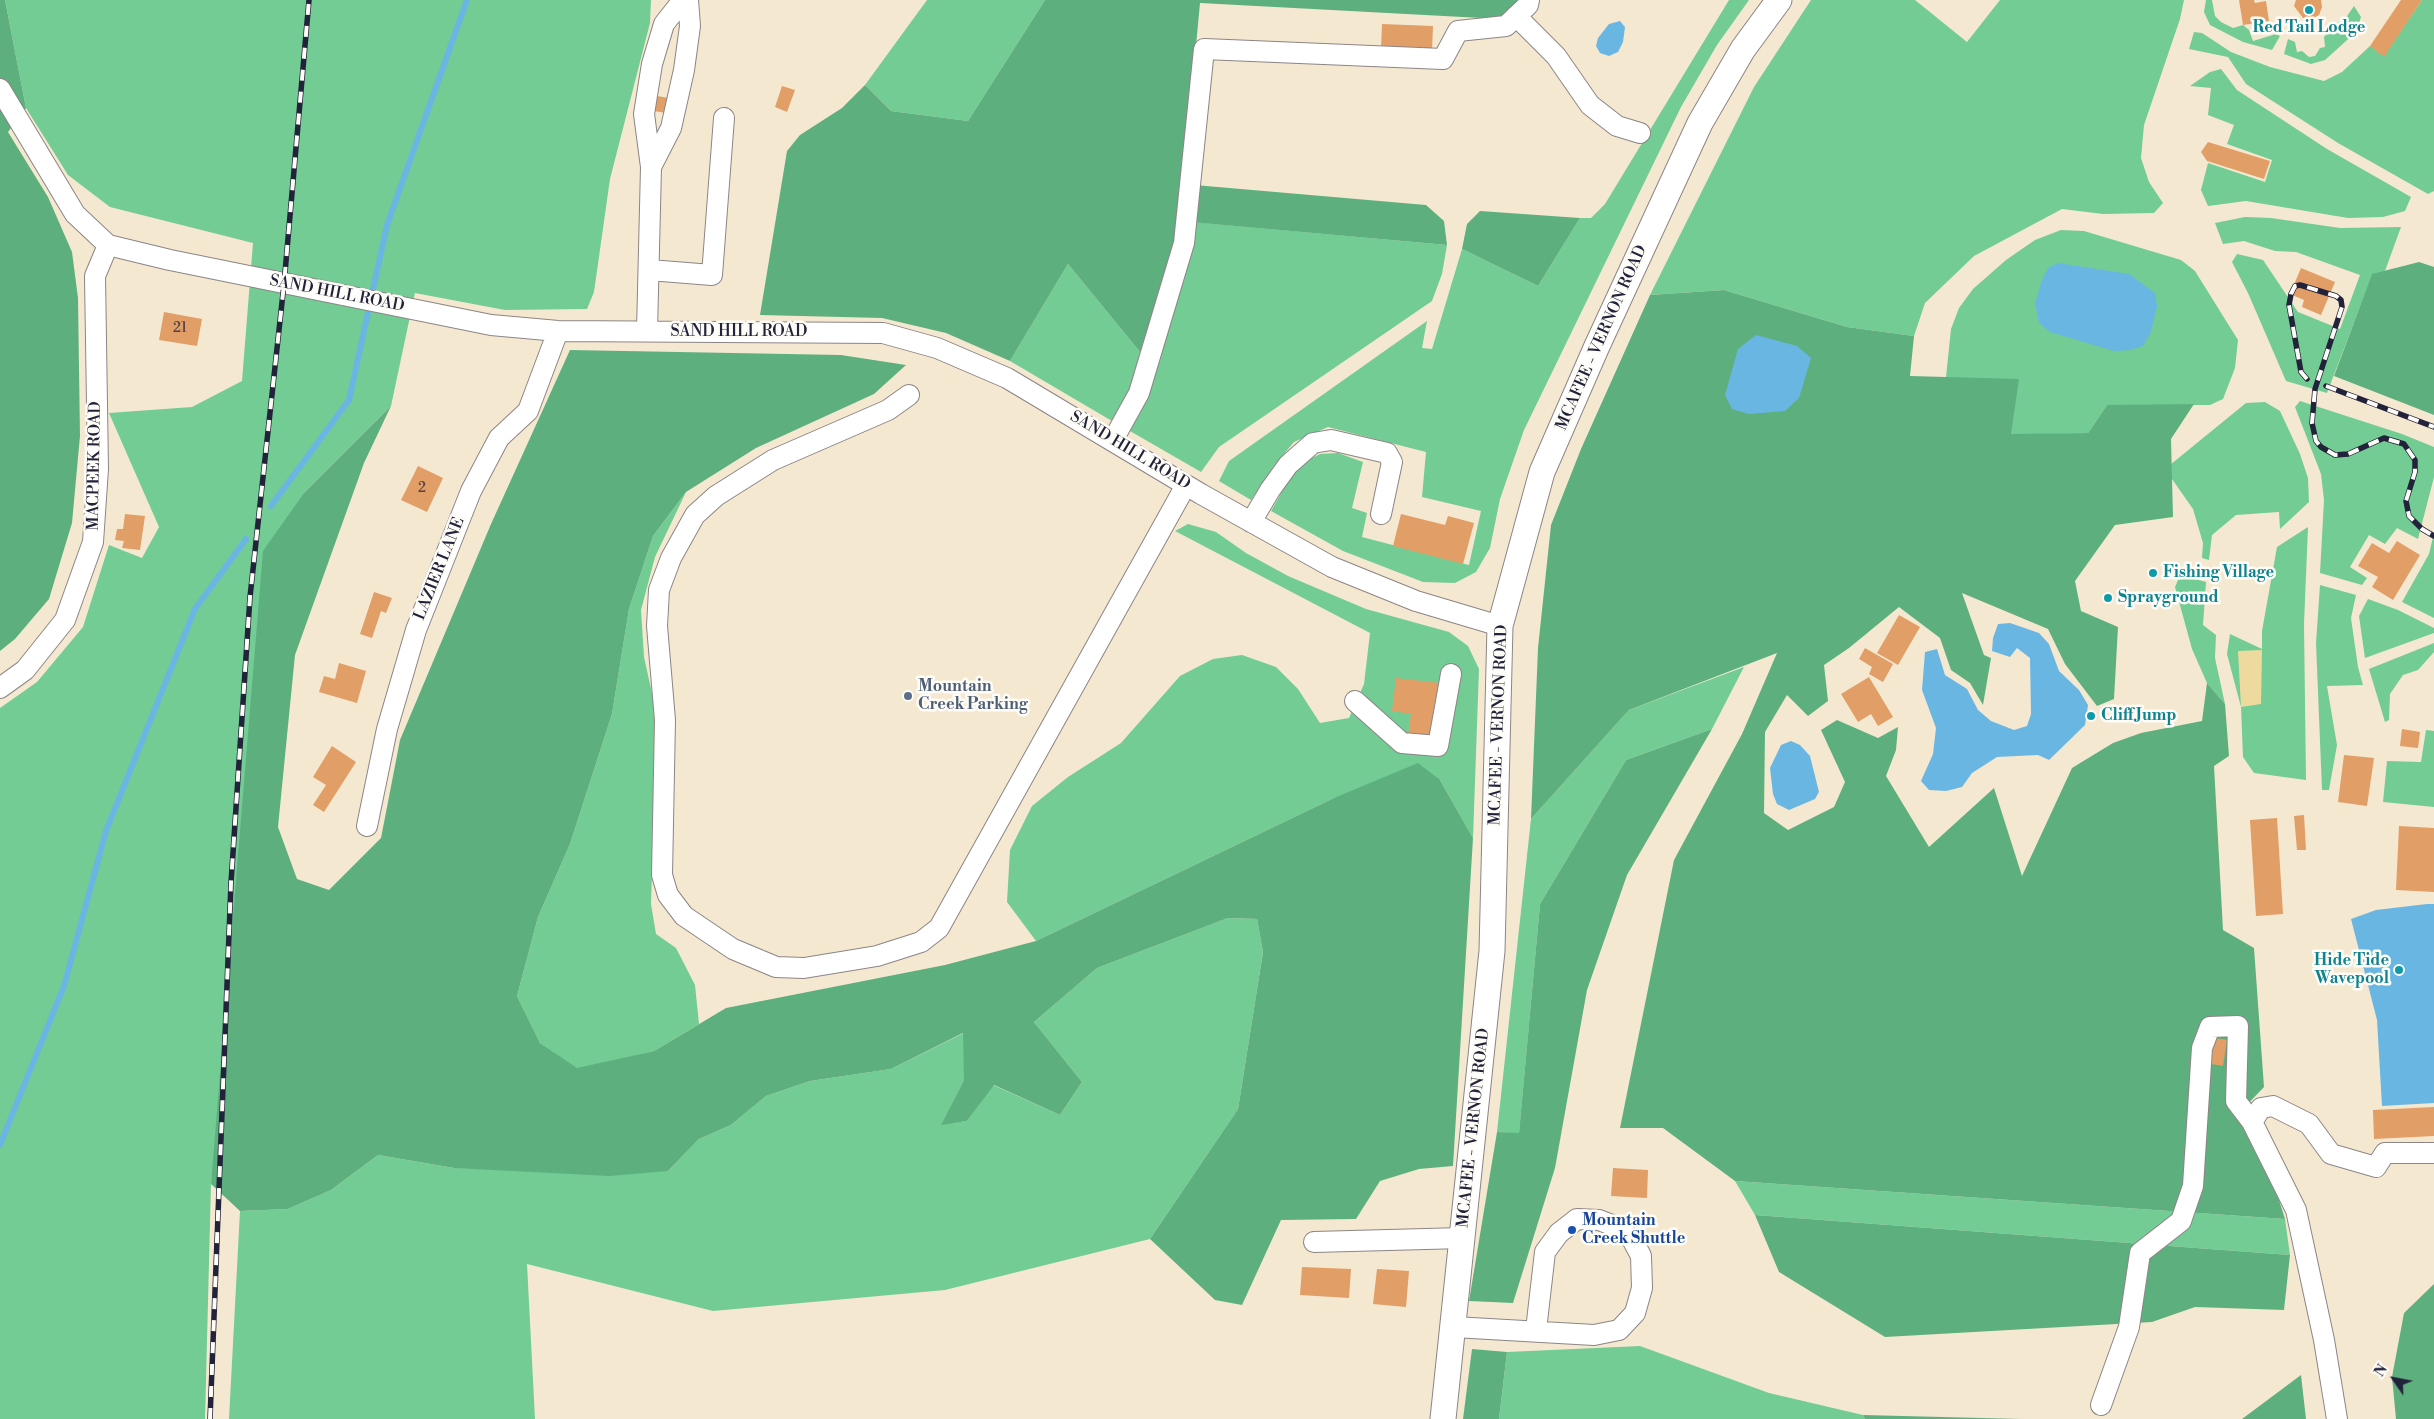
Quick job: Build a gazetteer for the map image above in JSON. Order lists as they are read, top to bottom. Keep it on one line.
{"streets":{"main road":["MCAFEE - VERNON ROAD"],"street":["SAND HILL ROAD","MACPEEK ROAD","LAZIER LANE"]},"crossings":[["SAND HILL ROAD","MCAFEE - VERNON ROAD"],["SAND HILL ROAD","MACPEEK ROAD"],["SAND HILL ROAD","LAZIER LANE"]],"places":["Red Tail Lodge","Fishing Village","Sprayground","Mountain Creek Parking","Cliff Jump","Hide Tide Wavepool","Mountain Creek Shuttle"],"house_numbers":["21","2"],"north":"top left"}
